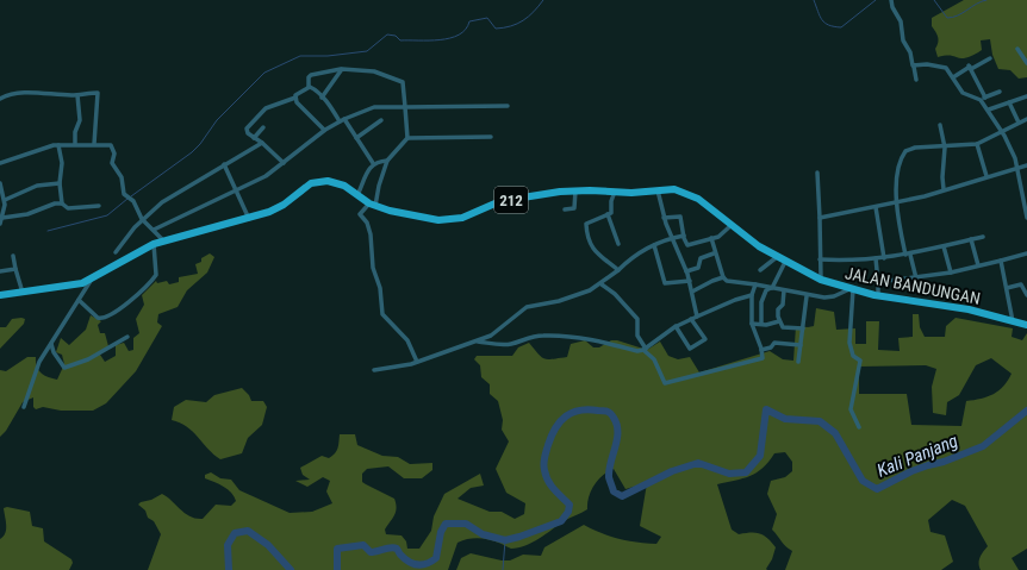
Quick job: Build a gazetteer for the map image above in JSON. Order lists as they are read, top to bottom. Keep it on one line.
{"streets":{"main road":["212","JALAN BANDUNGAN"]},"water":["Kali Panjang"]}
